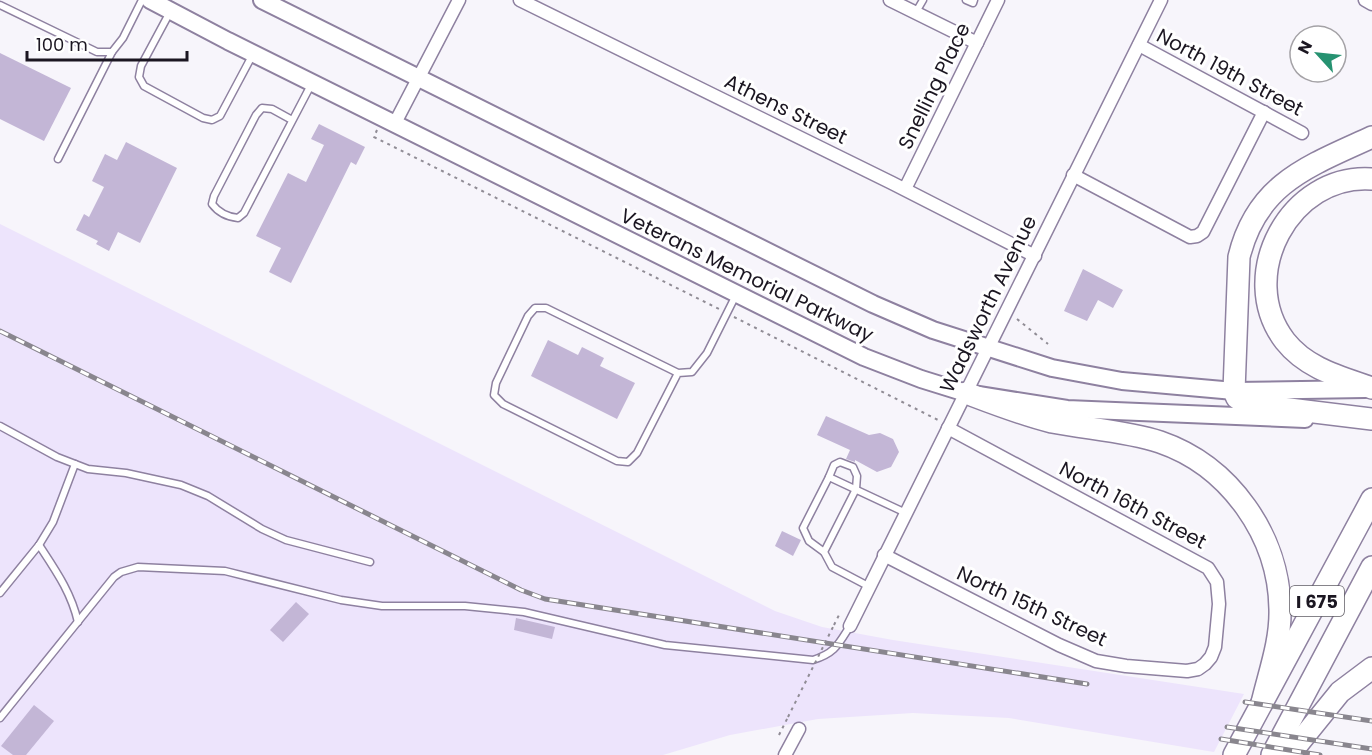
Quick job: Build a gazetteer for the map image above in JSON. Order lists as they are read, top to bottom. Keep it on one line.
{"streets":{"highway":["I 675"],"street":["North 19th Street","Snelling Place","Athens Street","Veterans Memorial Parkway","Wadsworth Avenue","North 16th Street","North 15th Street"]},"crossings":[["North 19th Street","Wadsworth Avenue"],["Snelling Place","Athens Street"],["Athens Street","Wadsworth Avenue"],["Veterans Memorial Parkway","Wadsworth Avenue"],["Wadsworth Avenue","North 16th Street"],["Wadsworth Avenue","North 15th Street"],["North 16th Street","North 15th Street"]],"scale_bar":"100 m","north":"top left"}
